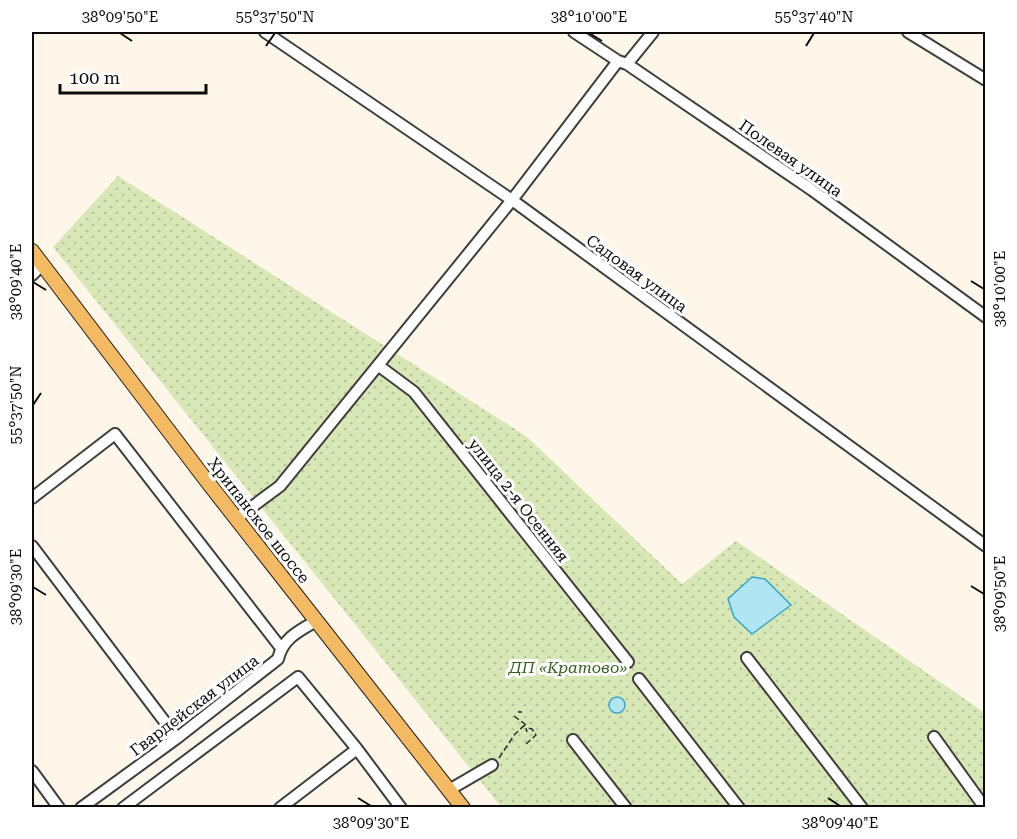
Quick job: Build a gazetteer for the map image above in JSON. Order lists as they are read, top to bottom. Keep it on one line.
{"streets":{"main road":["Хрипанское шоссе"],"street":["Полевая улица","Садовая улица","улица 2-я Осенняя","Гвардейская улица"]},"crossings":[["Хрипанское шоссе","Гвардейская улица"]],"parks":["ДП «Кратово»"],"scale_bar":"100 m","coordinates":["38°09'50\"E","55°37'50\"N","38°10'00\"E","55°37'40\"N","38°09'40\"E","38°09'30\"E"]}
